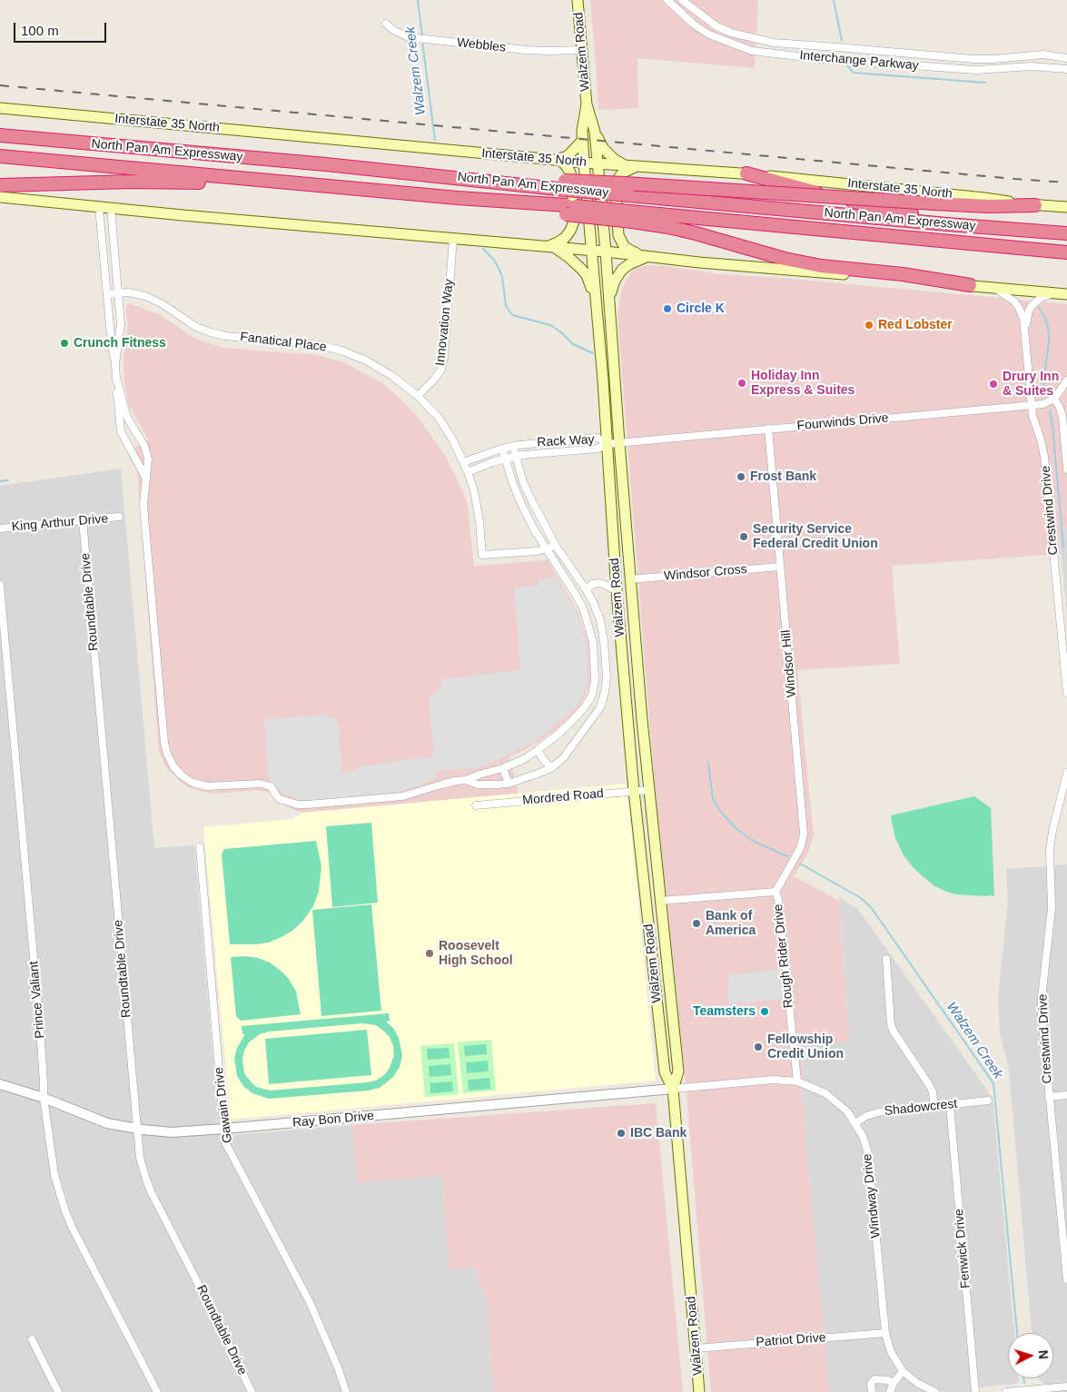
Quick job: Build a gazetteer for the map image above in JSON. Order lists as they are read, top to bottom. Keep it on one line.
{"streets":{"highway":["North Pan Am Expressway"],"main road":["Walzem Road","Interstate 35 North"],"street":["Webbles","Interchange Parkway","Innovation Way","Fanatical Place","Fourwinds Drive","Rack Way","Crestwind Drive","King Arthur Drive","Windsor Cross","Roundtable Drive","Windsor Hill","Mordred Road","Rough Rider Drive","Prince Valiant","Gawain Drive","Shadowcrest","Ray Bon Drive","Windway Drive","Fenwick Drive","Patriot Drive"]},"crossings":[["Webbles","Walzem Road"],["Walzem Road","Interstate 35 North"],["Walzem Road","Fourwinds Drive"],["Walzem Road","Rack Way"],["Walzem Road","Windsor Cross"],["Walzem Road","Mordred Road"],["Walzem Road","Rough Rider Drive"],["Walzem Road","Ray Bon Drive"],["Walzem Road","Windway Drive"],["Walzem Road","Patriot Drive"],["Innovation Way","Fanatical Place"],["Fanatical Place","Rack Way"],["Fourwinds Drive","Rack Way"],["Fourwinds Drive","Crestwind Drive"],["Fourwinds Drive","Windsor Hill"],["King Arthur Drive","Roundtable Drive"],["Windsor Cross","Windsor Hill"],["Roundtable Drive","Ray Bon Drive"],["Windsor Hill","Rough Rider Drive"],["Rough Rider Drive","Windway Drive"],["Prince Valiant","Ray Bon Drive"],["Gawain Drive","Ray Bon Drive"],["Shadowcrest","Windway Drive"],["Shadowcrest","Fenwick Drive"],["Ray Bon Drive","Windway Drive"],["Windway Drive","Patriot Drive"]],"water":["Walzem Creek"],"places":["Circle K","Red Lobster","Crunch Fitness","Holiday Inn Express & Suites","Drury Inn & Suites","Frost Bank","Security Service Federal Credit Union","Bank of America","Roosevelt High School","Teamsters","Fellowship Credit Union","IBC Bank"],"scale_bar":"100 m","north":"right"}
